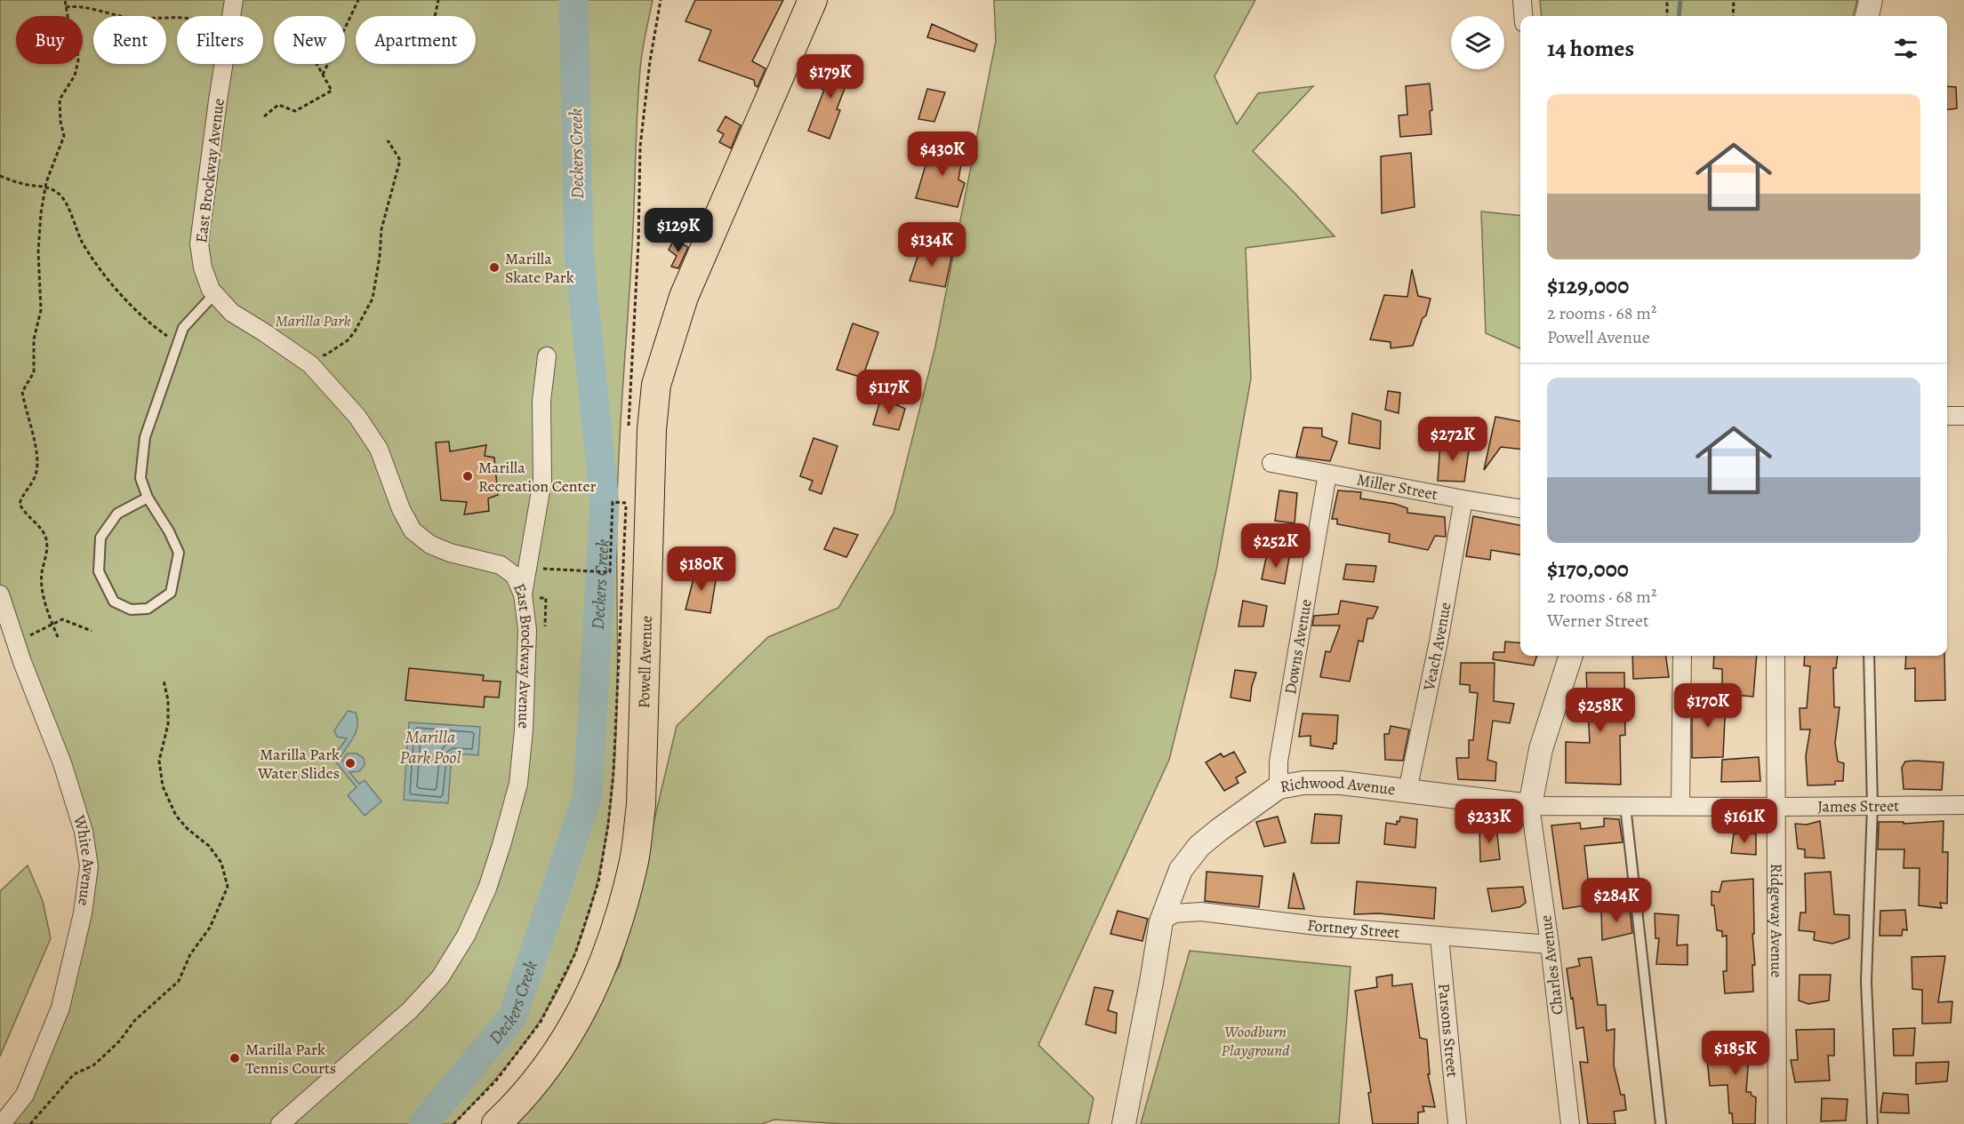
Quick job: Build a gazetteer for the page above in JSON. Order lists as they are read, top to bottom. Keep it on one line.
{"streets":{"main road":["Powell Avenue"],"street":["East Brockway Avenue","Miller Street","Downs Avenue","Veach Avenue","Richwood Avenue","James Street","White Avenue","Ridgeway Avenue","Fortney Street","Charles Avenue","Parsons Street"]},"crossings":[["Miller Street","Downs Avenue"],["Miller Street","Veach Avenue"],["Downs Avenue","Richwood Avenue"],["Veach Avenue","Richwood Avenue"],["Richwood Avenue","James Street"],["Richwood Avenue","Fortney Street"],["Richwood Avenue","Charles Avenue"],["James Street","Ridgeway Avenue"],["James Street","Charles Avenue"],["Fortney Street","Charles Avenue"],["Fortney Street","Parsons Street"]],"water":["Deckers Creek","Marilla Park Pool"],"parks":["Marilla Park","Woodburn Playground"],"places":["Marilla Skate Park","Marilla Recreation Center","Marilla Park Water Slides","Marilla Park Tennis Courts"],"page":{"chip":["Buy","Rent","Filters","New","Apartment"],"heading":"14 homes","price":["$179K","$430K","$129K","$134K","$117K","$272K","$252K","$180K","$170K","$258K","$233K","$161K","$284K","$185K"],"list":[{"name":"$129,000","note":"2 rooms · 68 m² · Powell Avenue"},{"name":"$170,000","note":"2 rooms · 68 m² · Werner Street"}]}}
